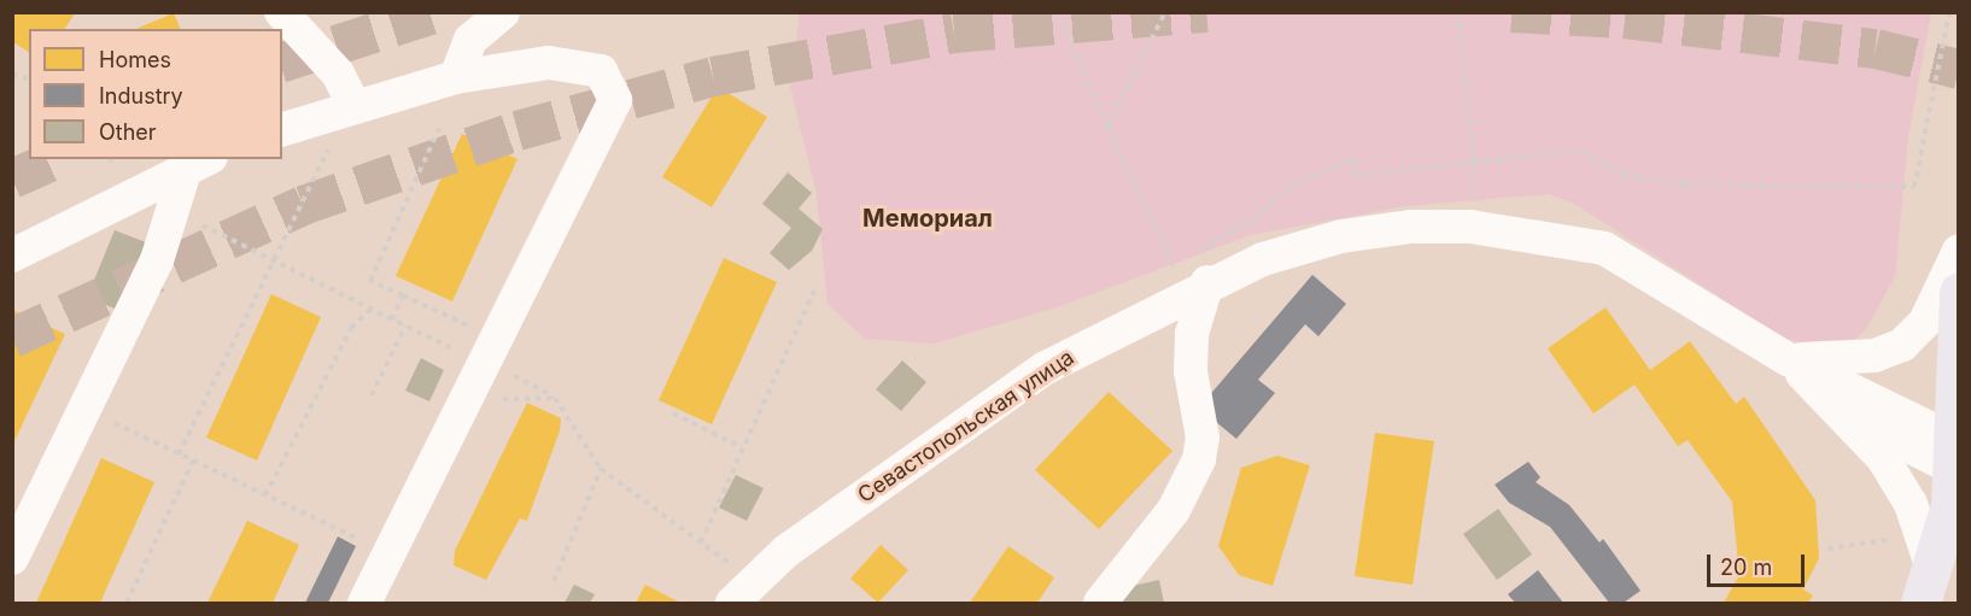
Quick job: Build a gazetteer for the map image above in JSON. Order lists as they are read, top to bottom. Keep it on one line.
{"streets":{"street":["Севастопольская улица"]},"districts":["Мемориал"],"legend":["Homes","Industry","Other"],"scale_bar":"20 m"}
